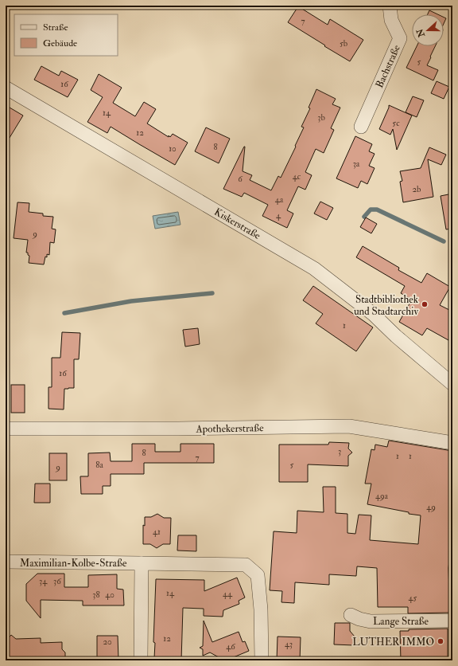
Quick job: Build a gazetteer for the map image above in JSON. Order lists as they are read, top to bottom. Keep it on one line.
{"streets":{"street":["Bachstraße","Kiskerstraße","Apothekerstraße","Maximilian-Kolbe-Straße","Lange Straße"]},"places":["Stadtbibliothek und Stadtarchiv","LUTHER IMMO"],"house_numbers":["7","5b","5","16","14","3b","5c","12","8","10","3a","4c","6","2b","4a","4","9","1","16","3","8","1","1","7","8a","5","9","49a","49","41","34","36","14","44","38","40","45","12","20","43","46"],"legend":["Straße","Gebäude"],"north":"left"}
